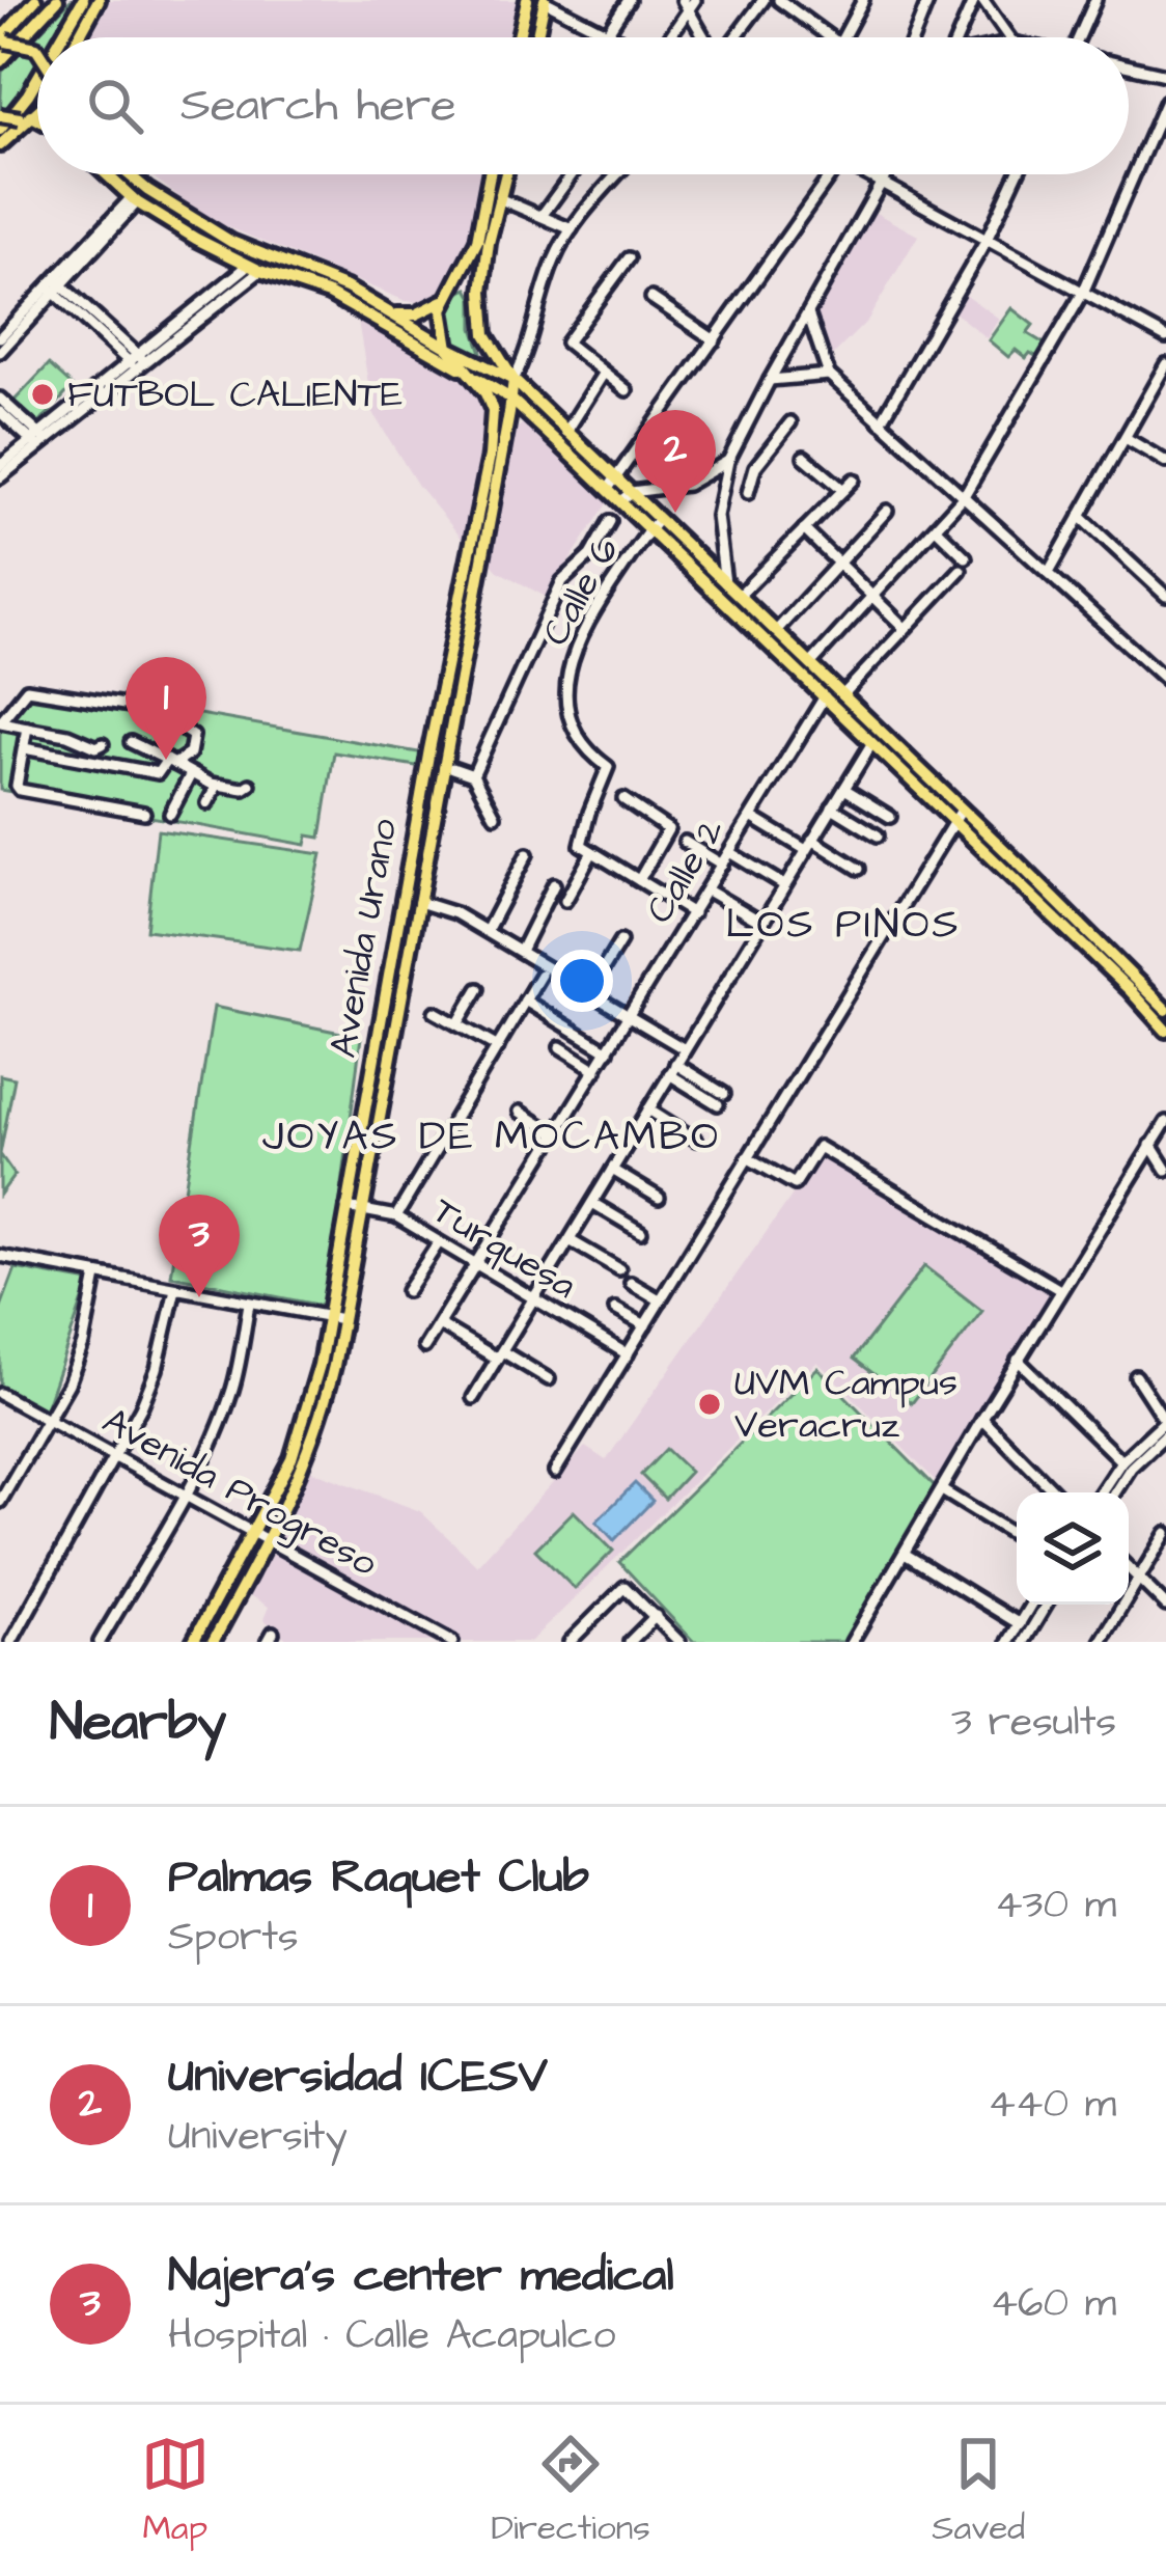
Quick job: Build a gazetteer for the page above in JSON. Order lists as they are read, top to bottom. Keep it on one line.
{"streets":{"main road":["Avenida Urano"],"street":["Calle 6","Calle 2","Turquesa","Avenida Progreso"]},"crossings":[["Calle 2","Turquesa"],["Avenida Urano","Turquesa"],["Avenida Urano","Avenida Progreso"]],"districts":["LOS PINOS","JOYAS DE MOCAMBO"],"places":["FUTBOL CALIENTE","UVM Campus Veracruz"],"page":{"search":"Search here","pins":["2","1","3"],"heading":["Nearby","3 results"],"list":[{"mark":"1","name":"Palmas Raquet Club","note":"Sports","value":"430 m"},{"mark":"2","name":"Universidad ICESV","note":"University","value":"440 m"},{"mark":"3","name":"Najera’s center medical","note":"Hospital · Calle Acapulco","value":"460 m"}],"nav":["Map","Directions","Saved"]}}
